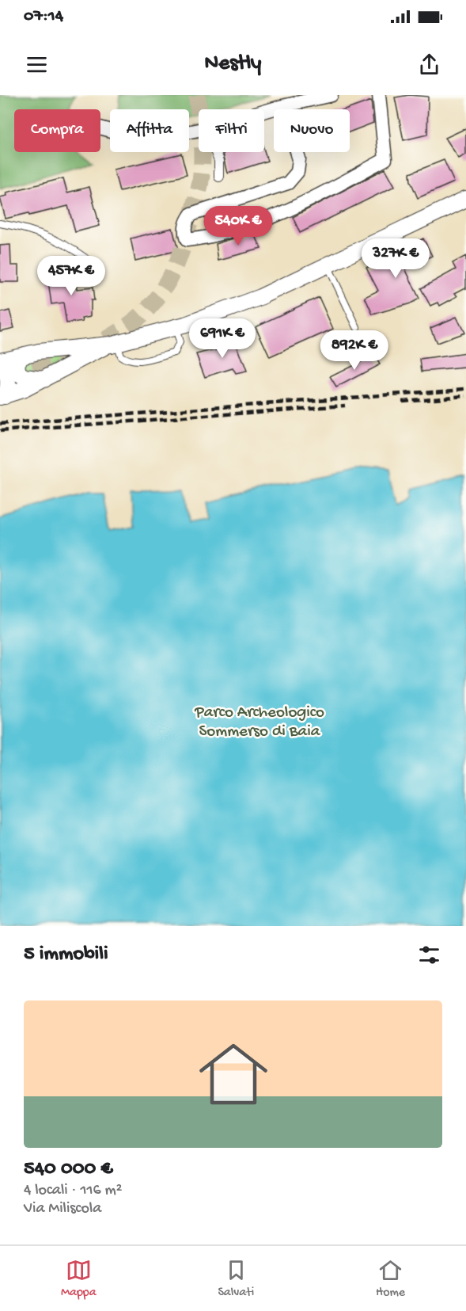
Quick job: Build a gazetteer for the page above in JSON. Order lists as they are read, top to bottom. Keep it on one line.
{"parks":["Parco Archeologico Sommerso di Baia"],"page":{"status":"07:14","header":"Nestly","chip":["Compra","Affitta","Filtri","Nuovo"],"price":["540K €","327K €","457K €","691K €","892K €"],"heading":"5 immobili","list":[{"name":"540 000 €","note":"4 locali · 116 m² · Via Miliscola"}],"tabs":["Mappa","Salvati","Home"]}}
